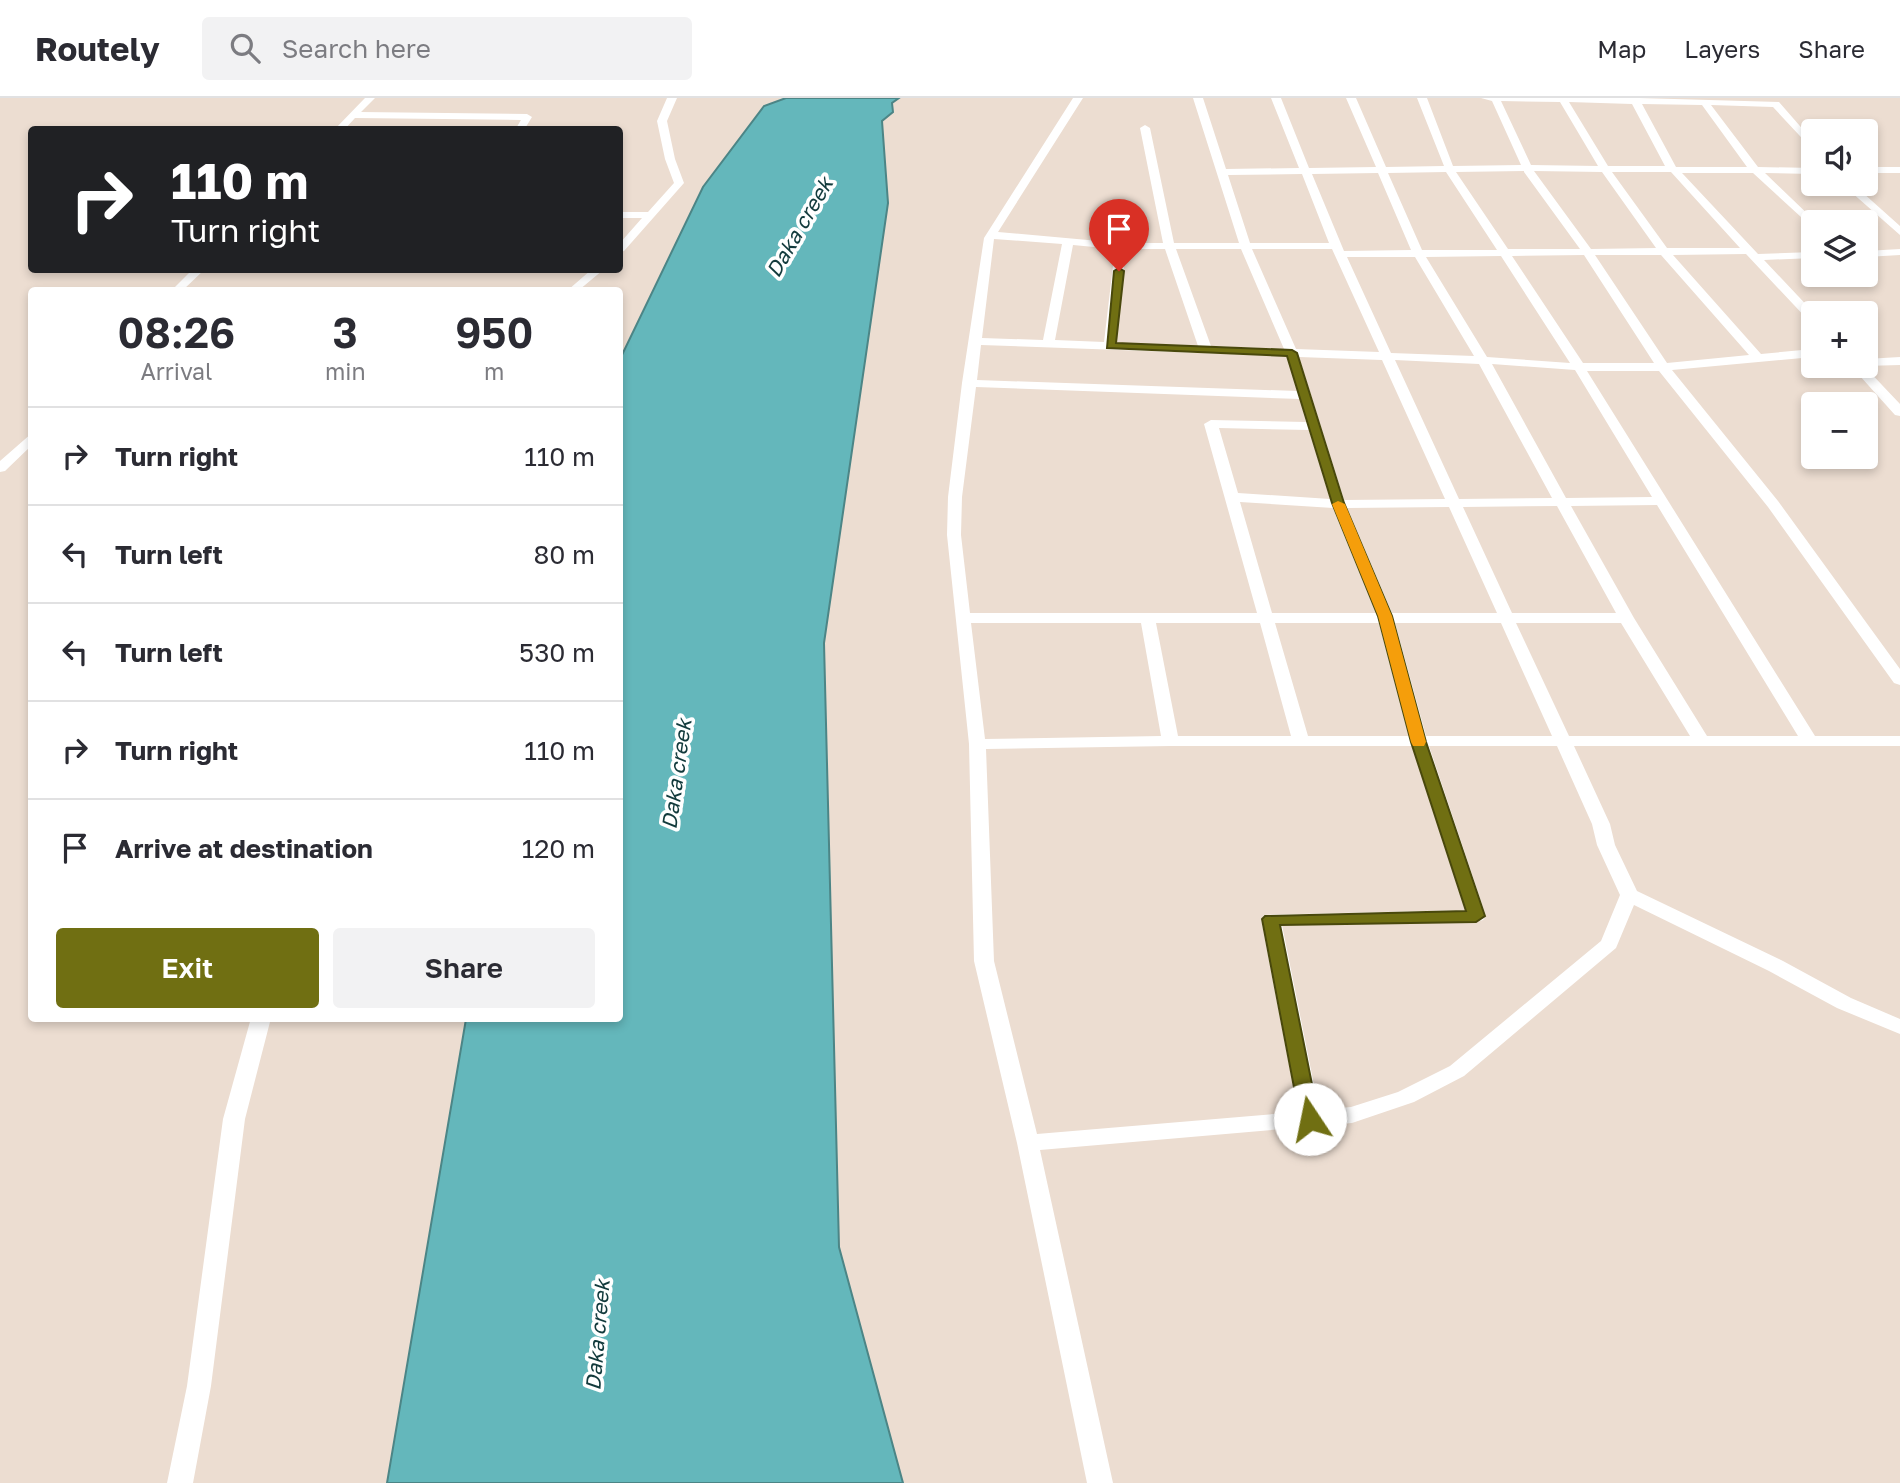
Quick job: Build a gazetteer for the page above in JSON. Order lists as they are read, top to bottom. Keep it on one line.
{"water":["Daka creek"],"page":{"header":"Routely","search":"Search here","nav":["Map","Layers","Share"],"map_buttons":["+","−"],"turn":["110 m","Turn right"],"eta":["08:26","Arrival","3","min","950","m"],"list":[{"name":"Turn right","value":"110 m"},{"name":"Turn left","value":"80 m"},{"name":"Turn left","value":"530 m"},{"name":"Turn right","value":"110 m"},{"name":"Arrive at destination","value":"120 m"}],"buttons":["Exit","Share"]}}
